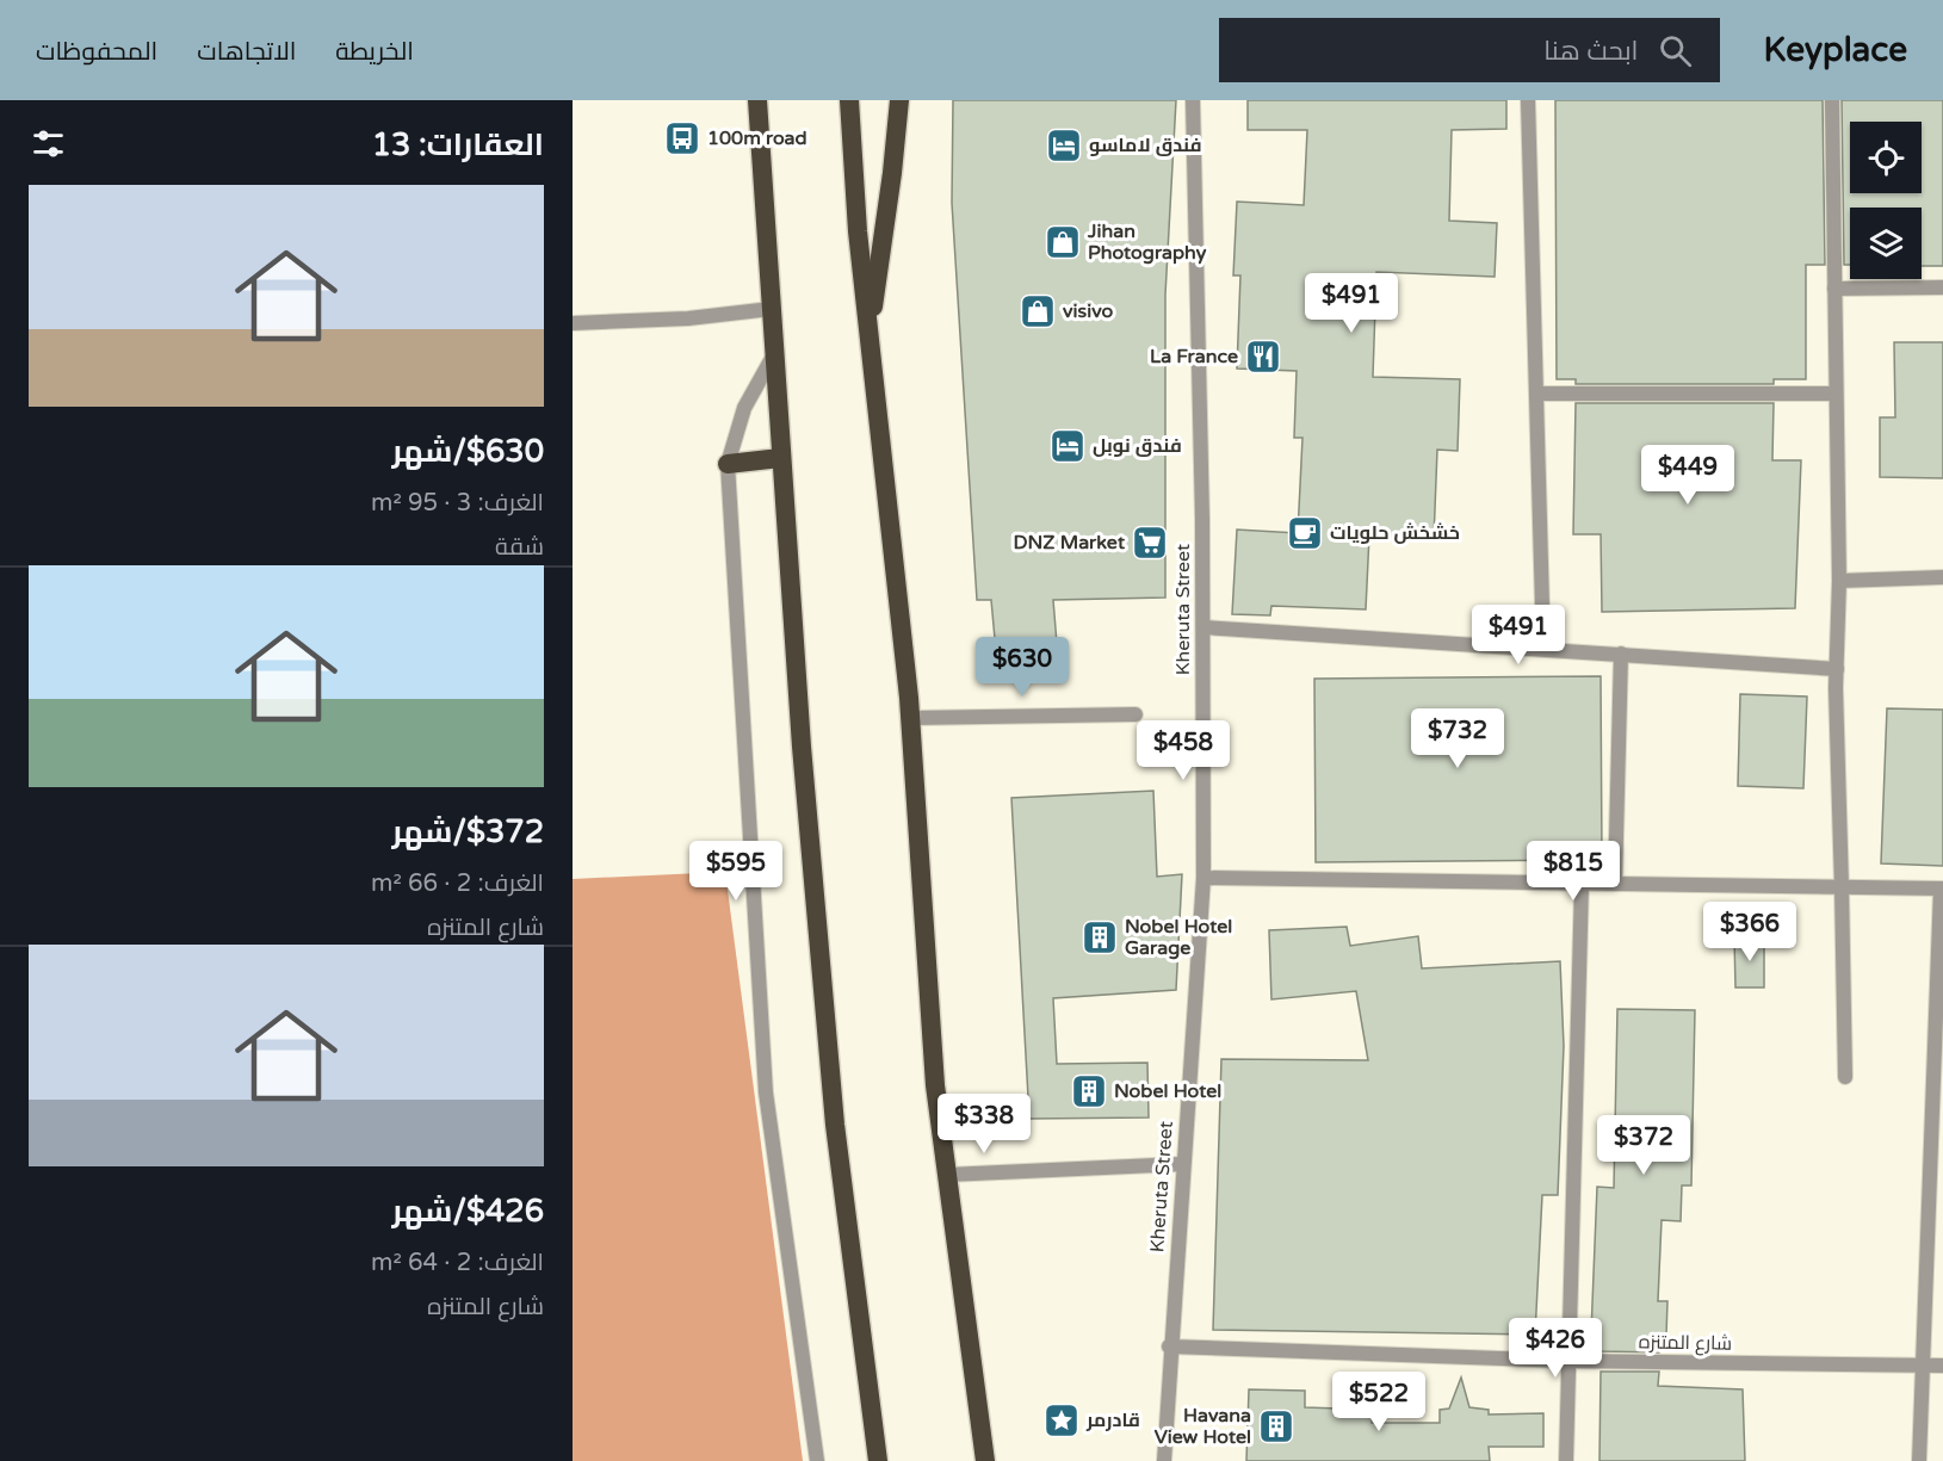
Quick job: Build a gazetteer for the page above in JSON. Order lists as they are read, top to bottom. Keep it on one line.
{"streets":{"street":["Kheruta Street","شارع المتنزه"]},"crossings":[["Kheruta Street","شارع المتنزه"]],"places":{"bus stop":["100m road"],"hotel":["فندق لاماسو","فندق نوبل"],"shop":["Jihan Photography","visivo"],"restaurant":["La France"],"cafe":["خشخش حلويات"],"supermarket":["DNZ Market"],"building":["Nobel Hotel Garage","Nobel Hotel","Havana View Hotel"],"place":["قادرمر"]},"page":{"header":"Keyplace","search":"ابحث هنا","nav":["الخريطة","الاتجاهات","المحفوظات"],"heading":"العقارات: 13","list":[{"name":"$630/شهر","note":"الغرف: 3 · 95 m² · شقة"},{"name":"$372/شهر","note":"الغرف: 2 · 66 m² · شارع المتنزه"},{"name":"$426/شهر","note":"الغرف: 2 · 64 m² · شارع المتنزه"}],"price":["$491","$449","$491","$630","$732","$458","$595","$815","$366","$338","$372","$426","$522"]}}
